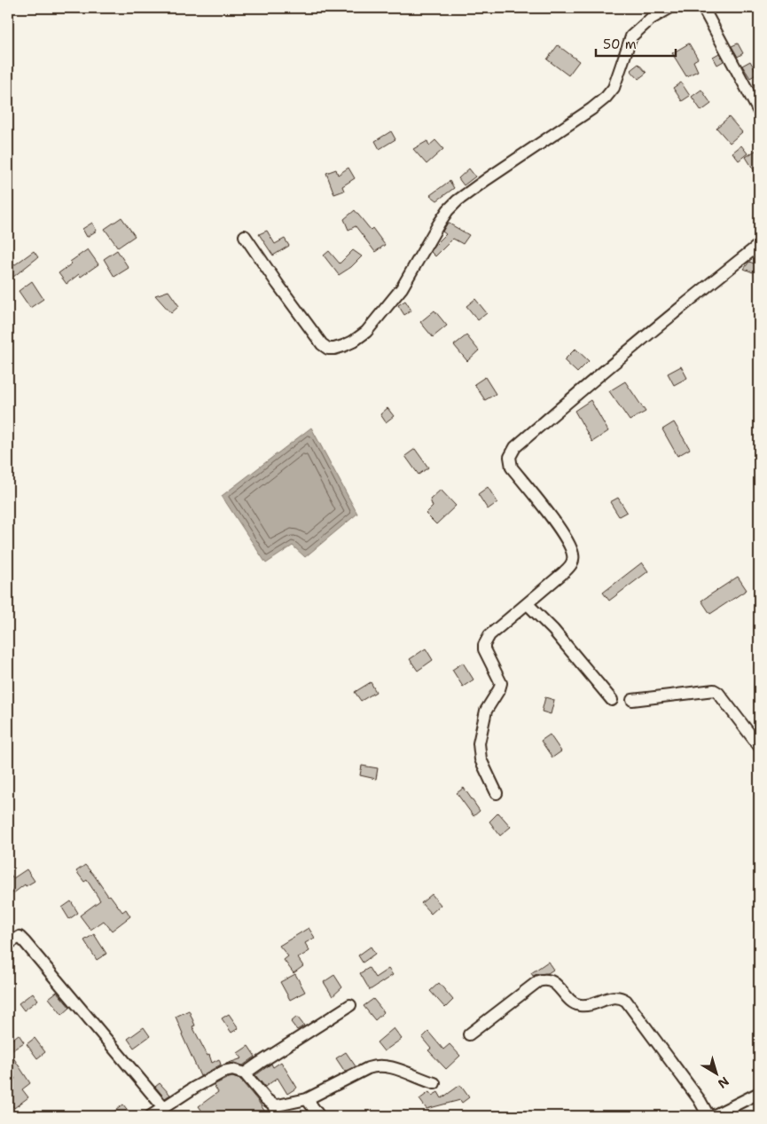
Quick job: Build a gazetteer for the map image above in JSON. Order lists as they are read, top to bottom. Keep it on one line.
{"scale_bar":"50 m","north":"bottom right"}
